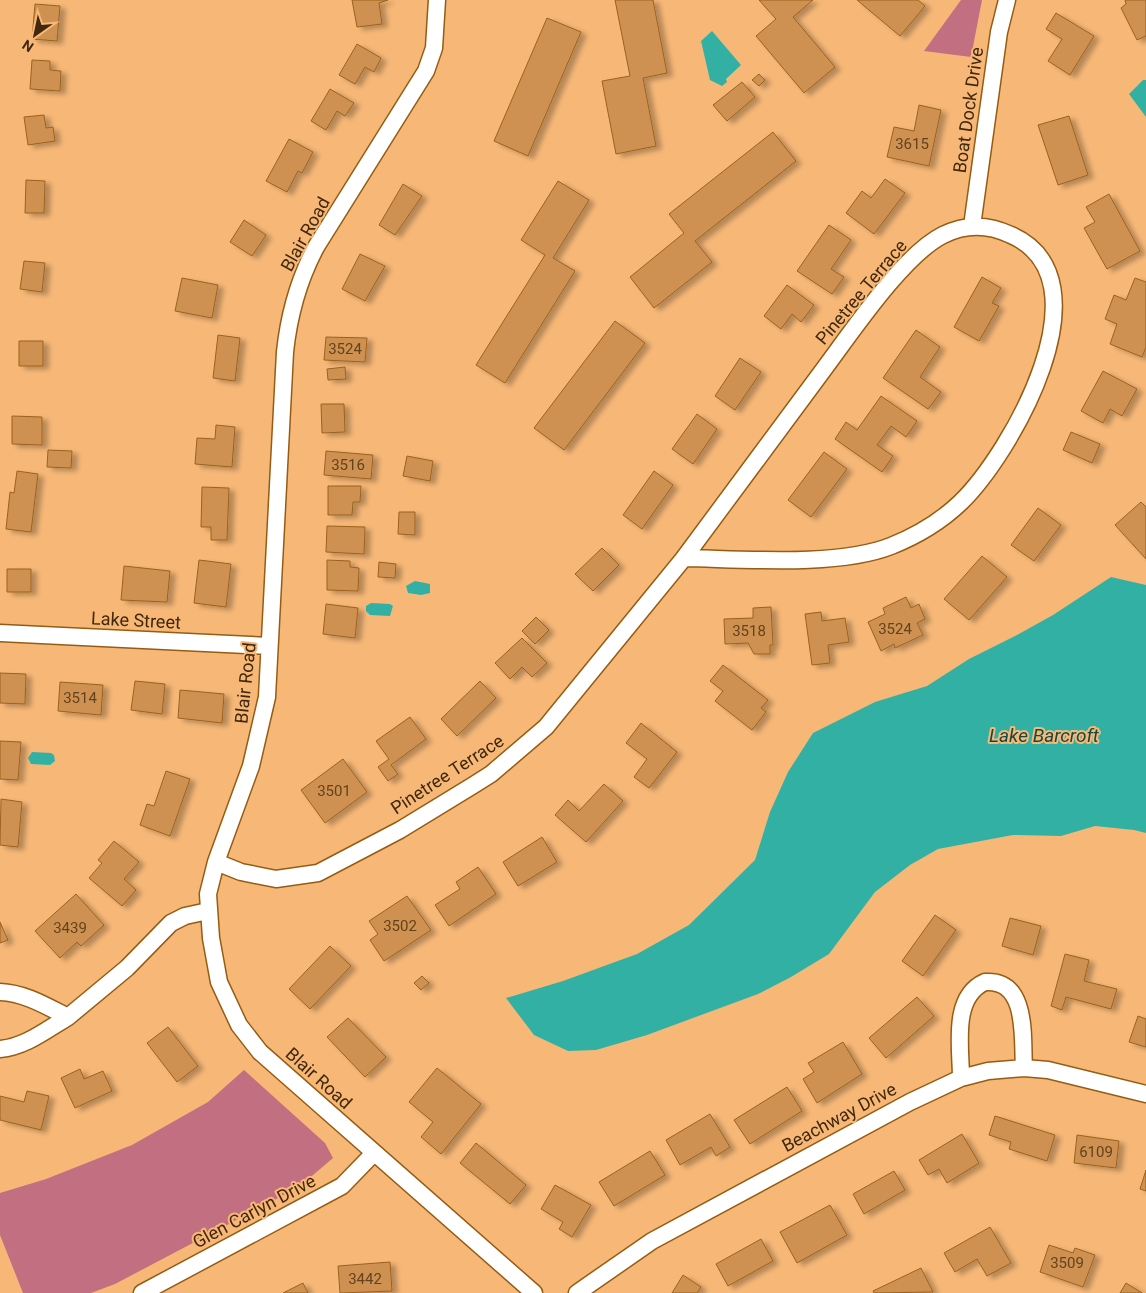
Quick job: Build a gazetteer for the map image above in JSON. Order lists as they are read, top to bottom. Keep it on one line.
{"streets":{"street":["Boat Dock Drive","Blair Road","Pinetree Terrace","Lake Street","Beachway Drive","Glen Carlyn Drive"]},"crossings":[["Boat Dock Drive","Pinetree Terrace"],["Blair Road","Pinetree Terrace"],["Blair Road","Lake Street"],["Blair Road","Glen Carlyn Drive"]],"water":["Lake Barcroft"],"house_numbers":["3615","3524","3516","3524","3518","3514","3501","3502","3439","6109","3509","3442"],"north":"bottom left"}
